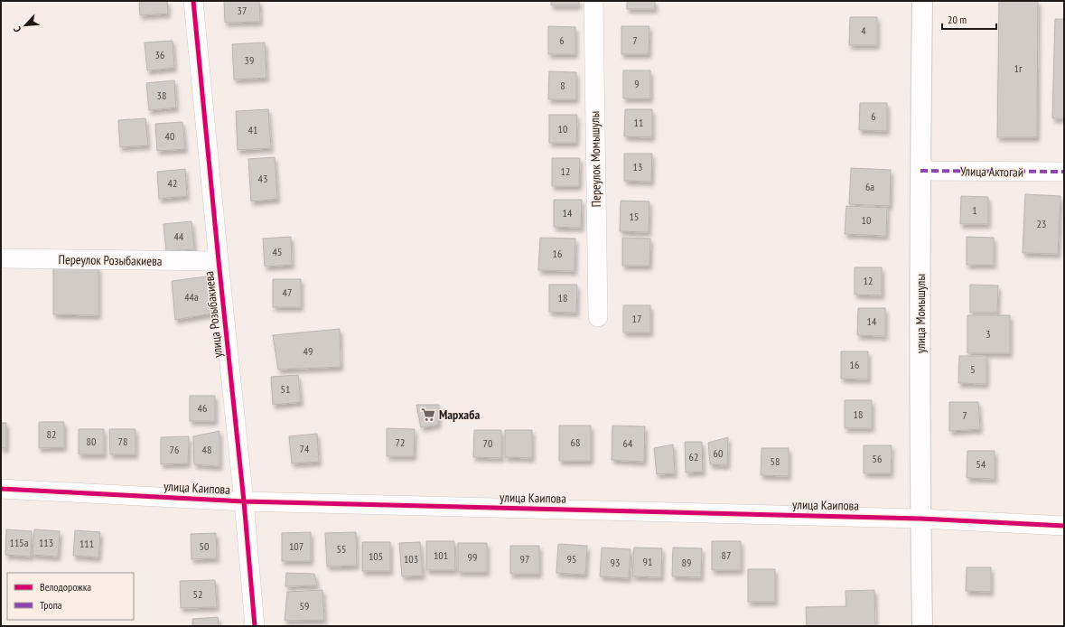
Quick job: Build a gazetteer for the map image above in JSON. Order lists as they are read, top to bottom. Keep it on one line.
{"streets":{"street":["Переулок Момышулы","Улица Актогай","Переулок Розыбакиева","улица Момышулы","улица Розыбакиева","улица Каипова"]},"crossings":[["Улица Актогай","улица Момышулы"],["Переулок Розыбакиева","улица Розыбакиева"],["улица Момышулы","улица Каипова"],["улица Розыбакиева","улица Каипова"]],"places":{"supermarket":["Мархаба"]},"house_numbers":["37","4","6","7","36","39","1г","9","8","38","6","11","10","41","40","13","12","43","42","6а","1","14","15","10","23","44","45","16","12","47","44а","18","17","14","3","49","16","5","51","46","18","7","82","80","78","72","68","70","64","74","76","48","60","62","56","58","54","115а","113","111","50","107","55","101","87","105","99","103","97","95","91","93","89","52","59"],"legend":["Велодорожка","Тропа"],"scale_bar":"20 m","north":"bottom left"}
